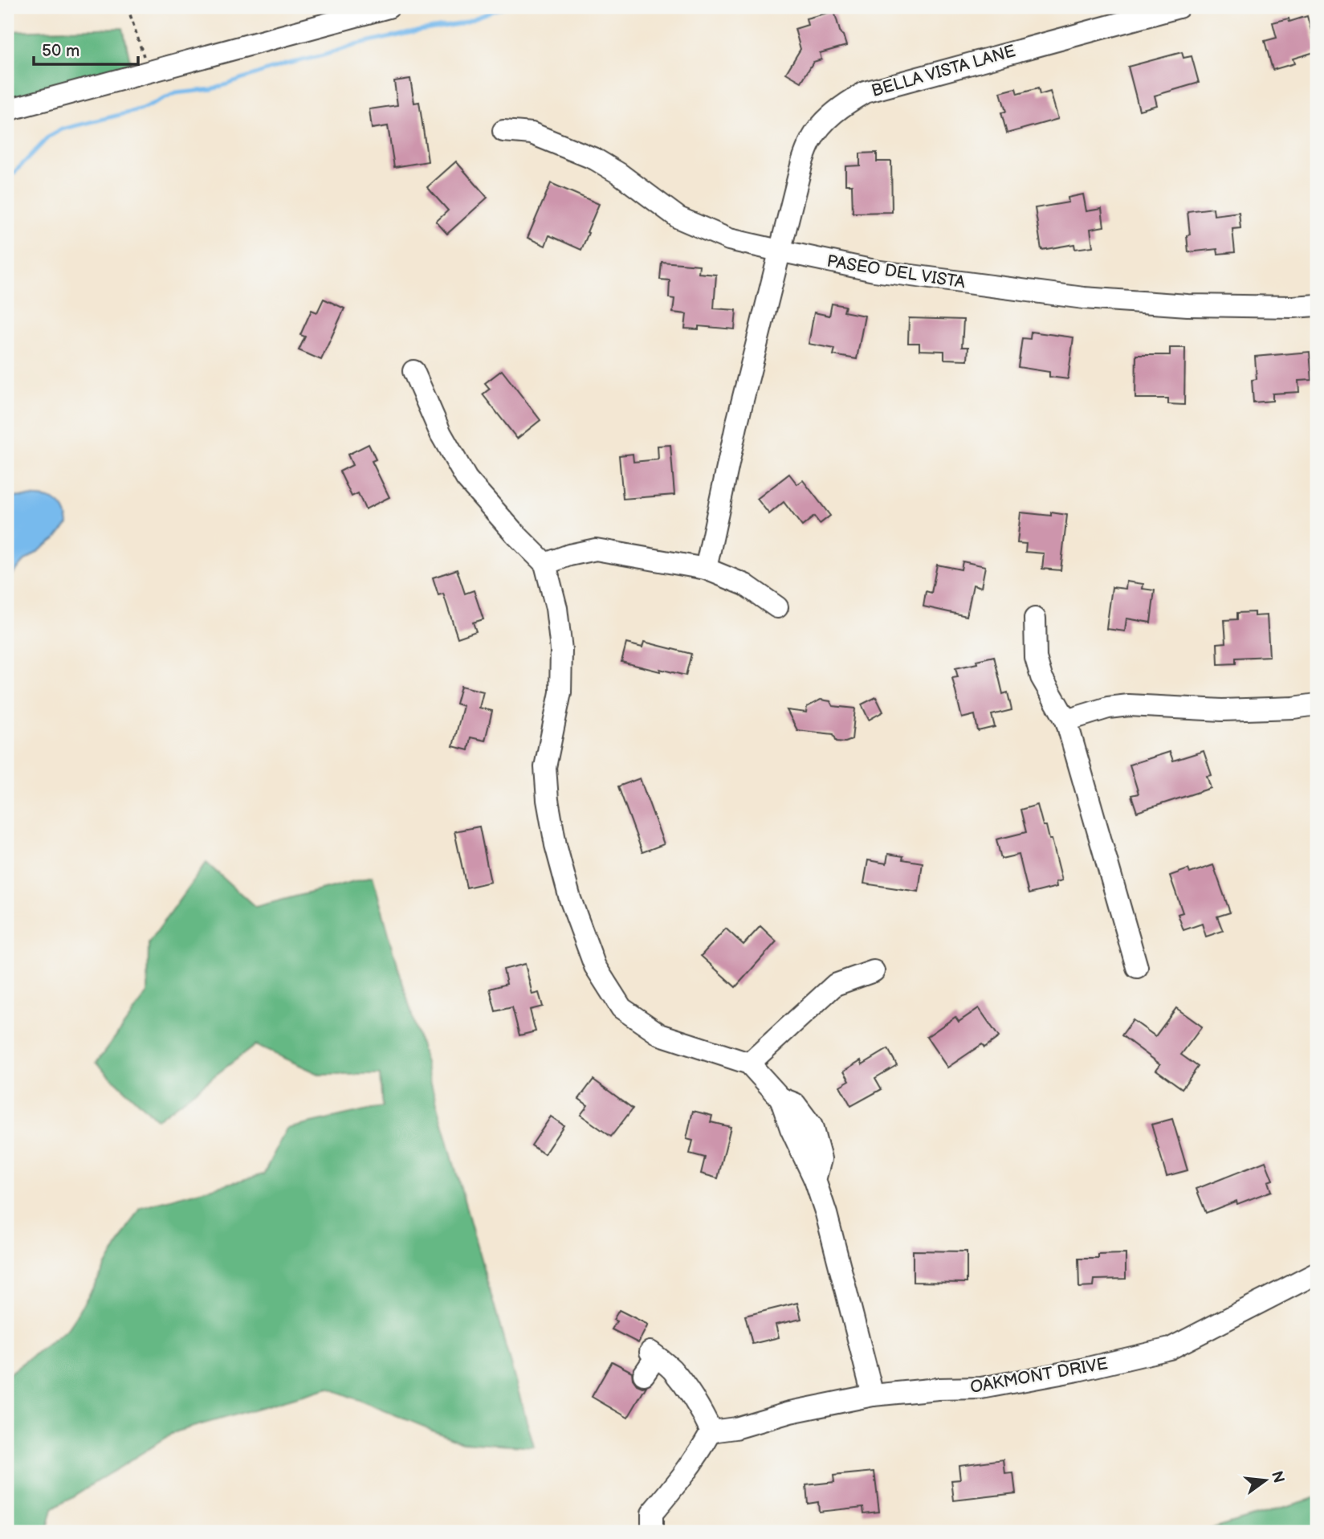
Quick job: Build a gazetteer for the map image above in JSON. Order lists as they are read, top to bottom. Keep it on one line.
{"streets":{"street":["BELLA VISTA LANE","PASEO DEL VISTA","OAKMONT DRIVE"]},"crossings":[["BELLA VISTA LANE","PASEO DEL VISTA"]],"scale_bar":"50 m","north":"right"}
